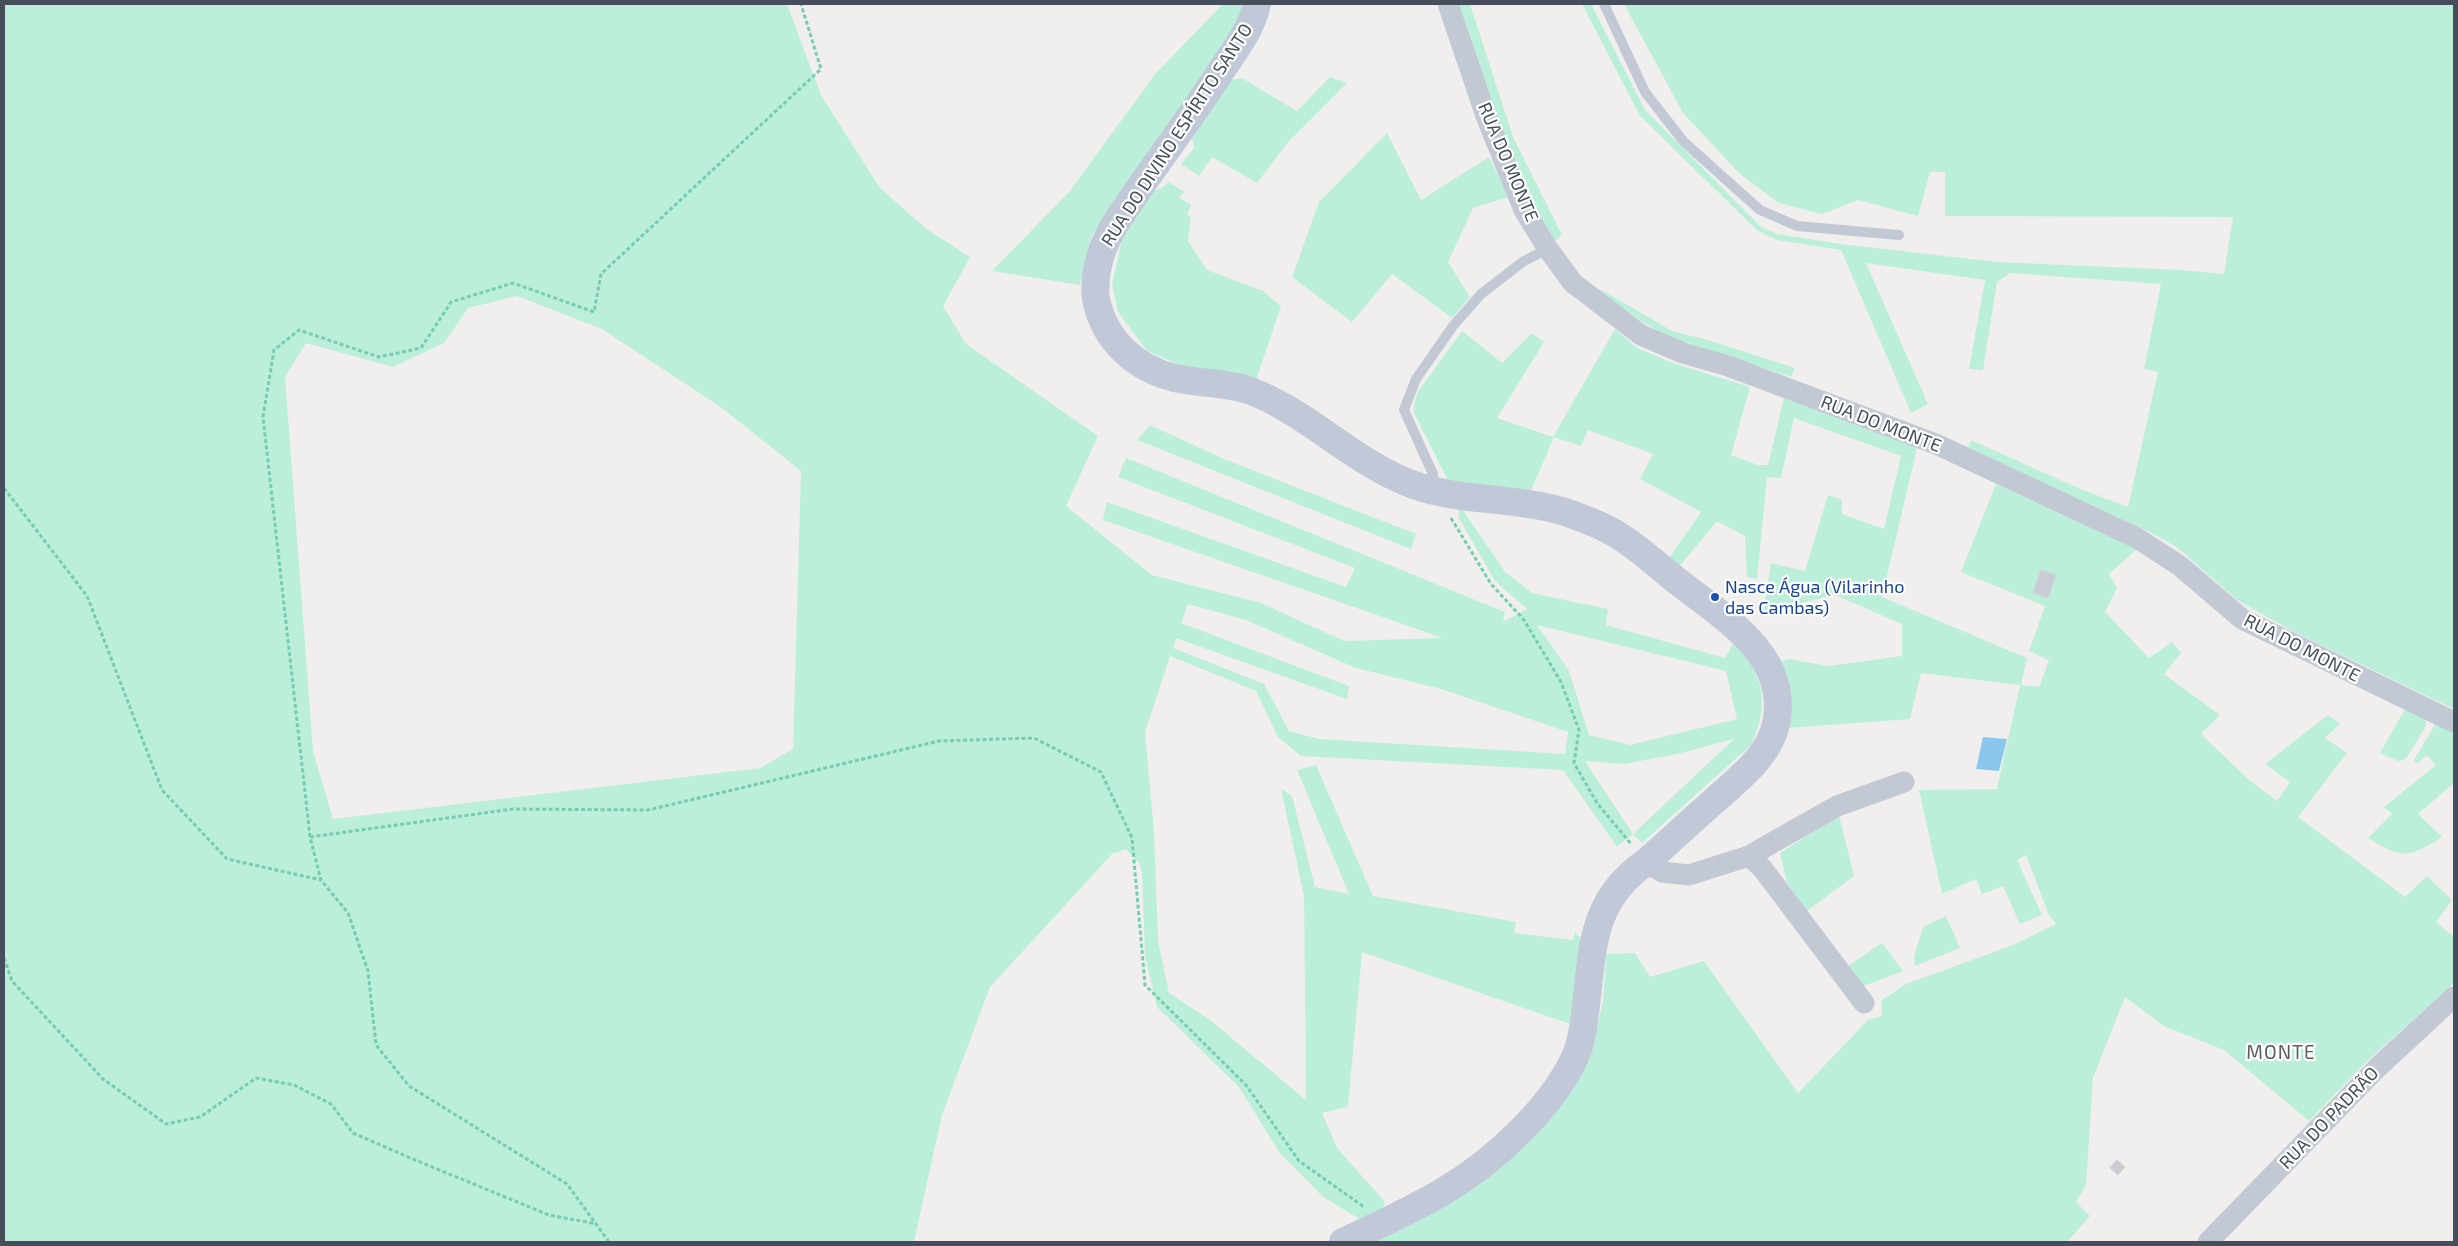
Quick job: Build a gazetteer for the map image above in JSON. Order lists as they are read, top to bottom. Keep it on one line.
{"streets":{"main road":["RUA DO DIVINO ESPÍRITO SANTO"],"street":["RUA DO MONTE","RUA DO PADRÃO"]},"districts":["MONTE"],"places":["Nasce Água (Vilarinho das Cambas)"]}
